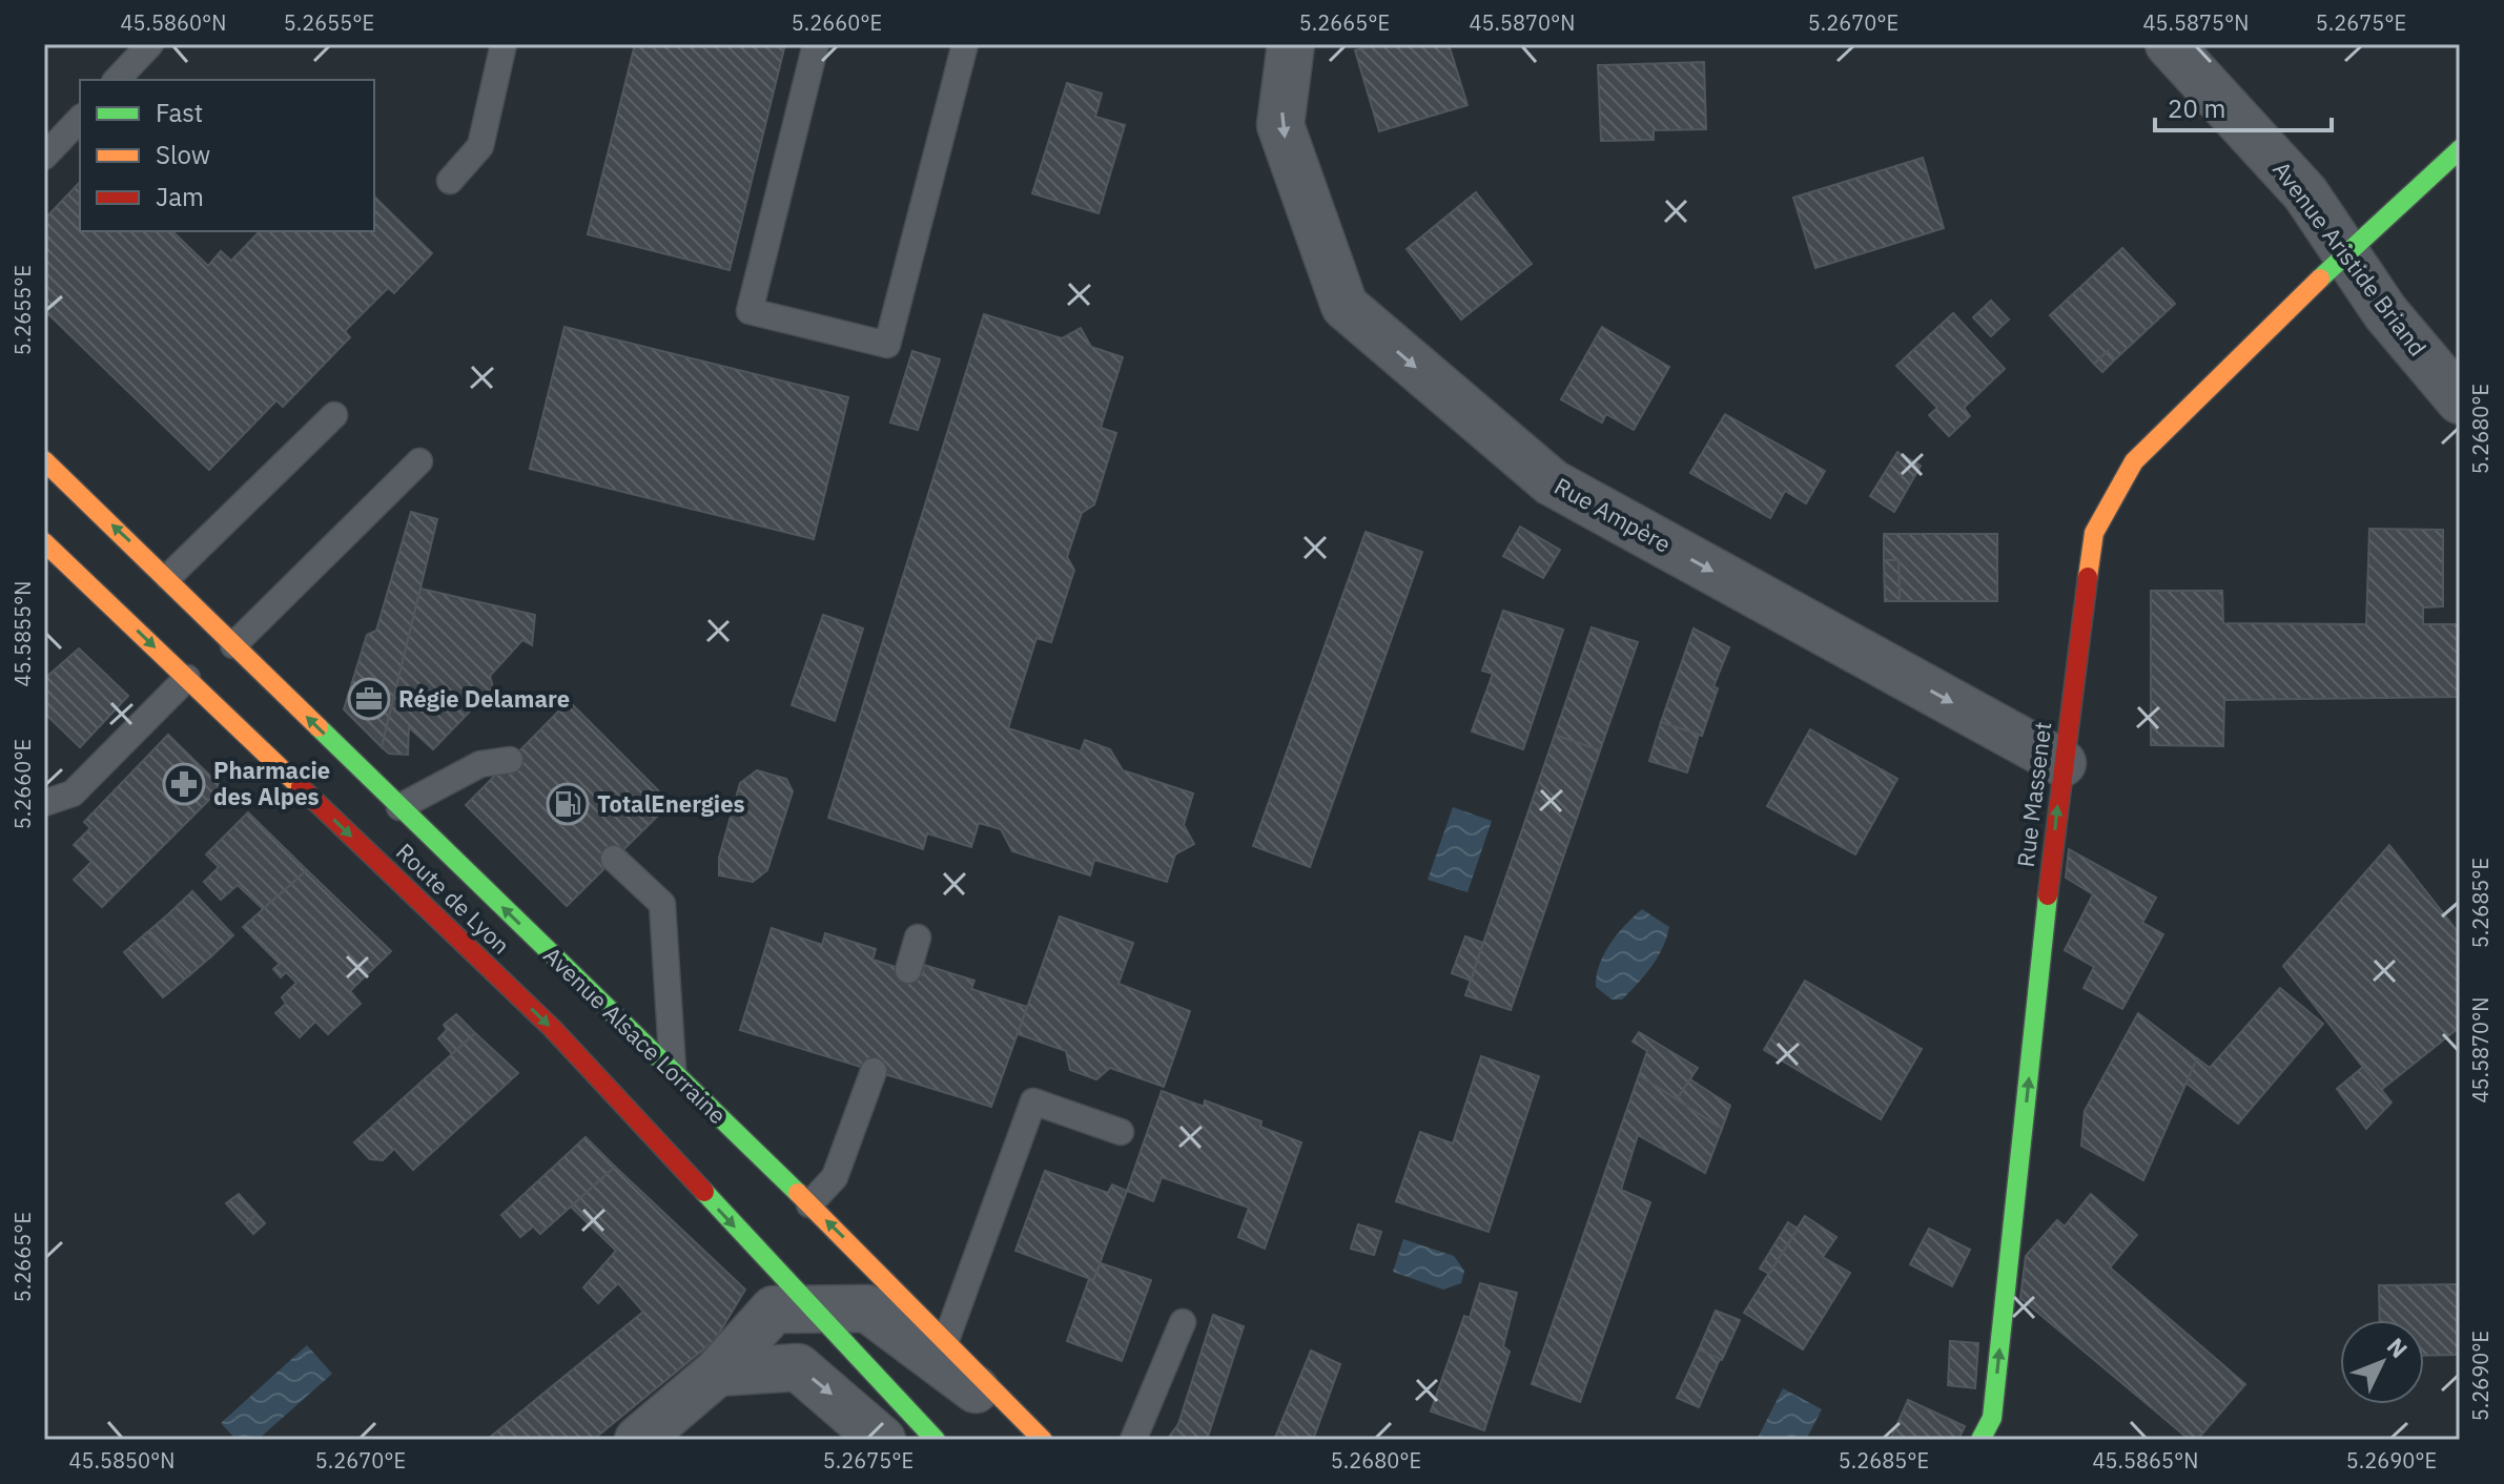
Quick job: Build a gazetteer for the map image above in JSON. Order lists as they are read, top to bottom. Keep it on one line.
{"streets":{"main road":["Rue Massenet","Route de Lyon","Avenue Alsace Lorraine"],"street":["Avenue Aristide Briand","Rue Ampère"]},"crossings":[["Avenue Aristide Briand","Rue Massenet"],["Rue Ampère","Rue Massenet"],["Route de Lyon","Avenue Alsace Lorraine"]],"one_way":["Rue Ampère","Rue Massenet","Route de Lyon","Avenue Alsace Lorraine"],"places":{"office":["Régie Delamare"],"pharmacy":["Pharmacie des Alpes"],"fuel station":["TotalEnergies"]},"legend":["Fast","Slow","Jam"],"scale_bar":"20 m","north":"top right","coordinates":["45.5860°N","5.2655°E","5.2660°E","5.2665°E","45.5870°N","5.2670°E","45.5875°N","5.2675°E","5.2680°E","45.5855°N","5.2685°E","5.2690°E","45.5850°N","45.5865°N"]}
